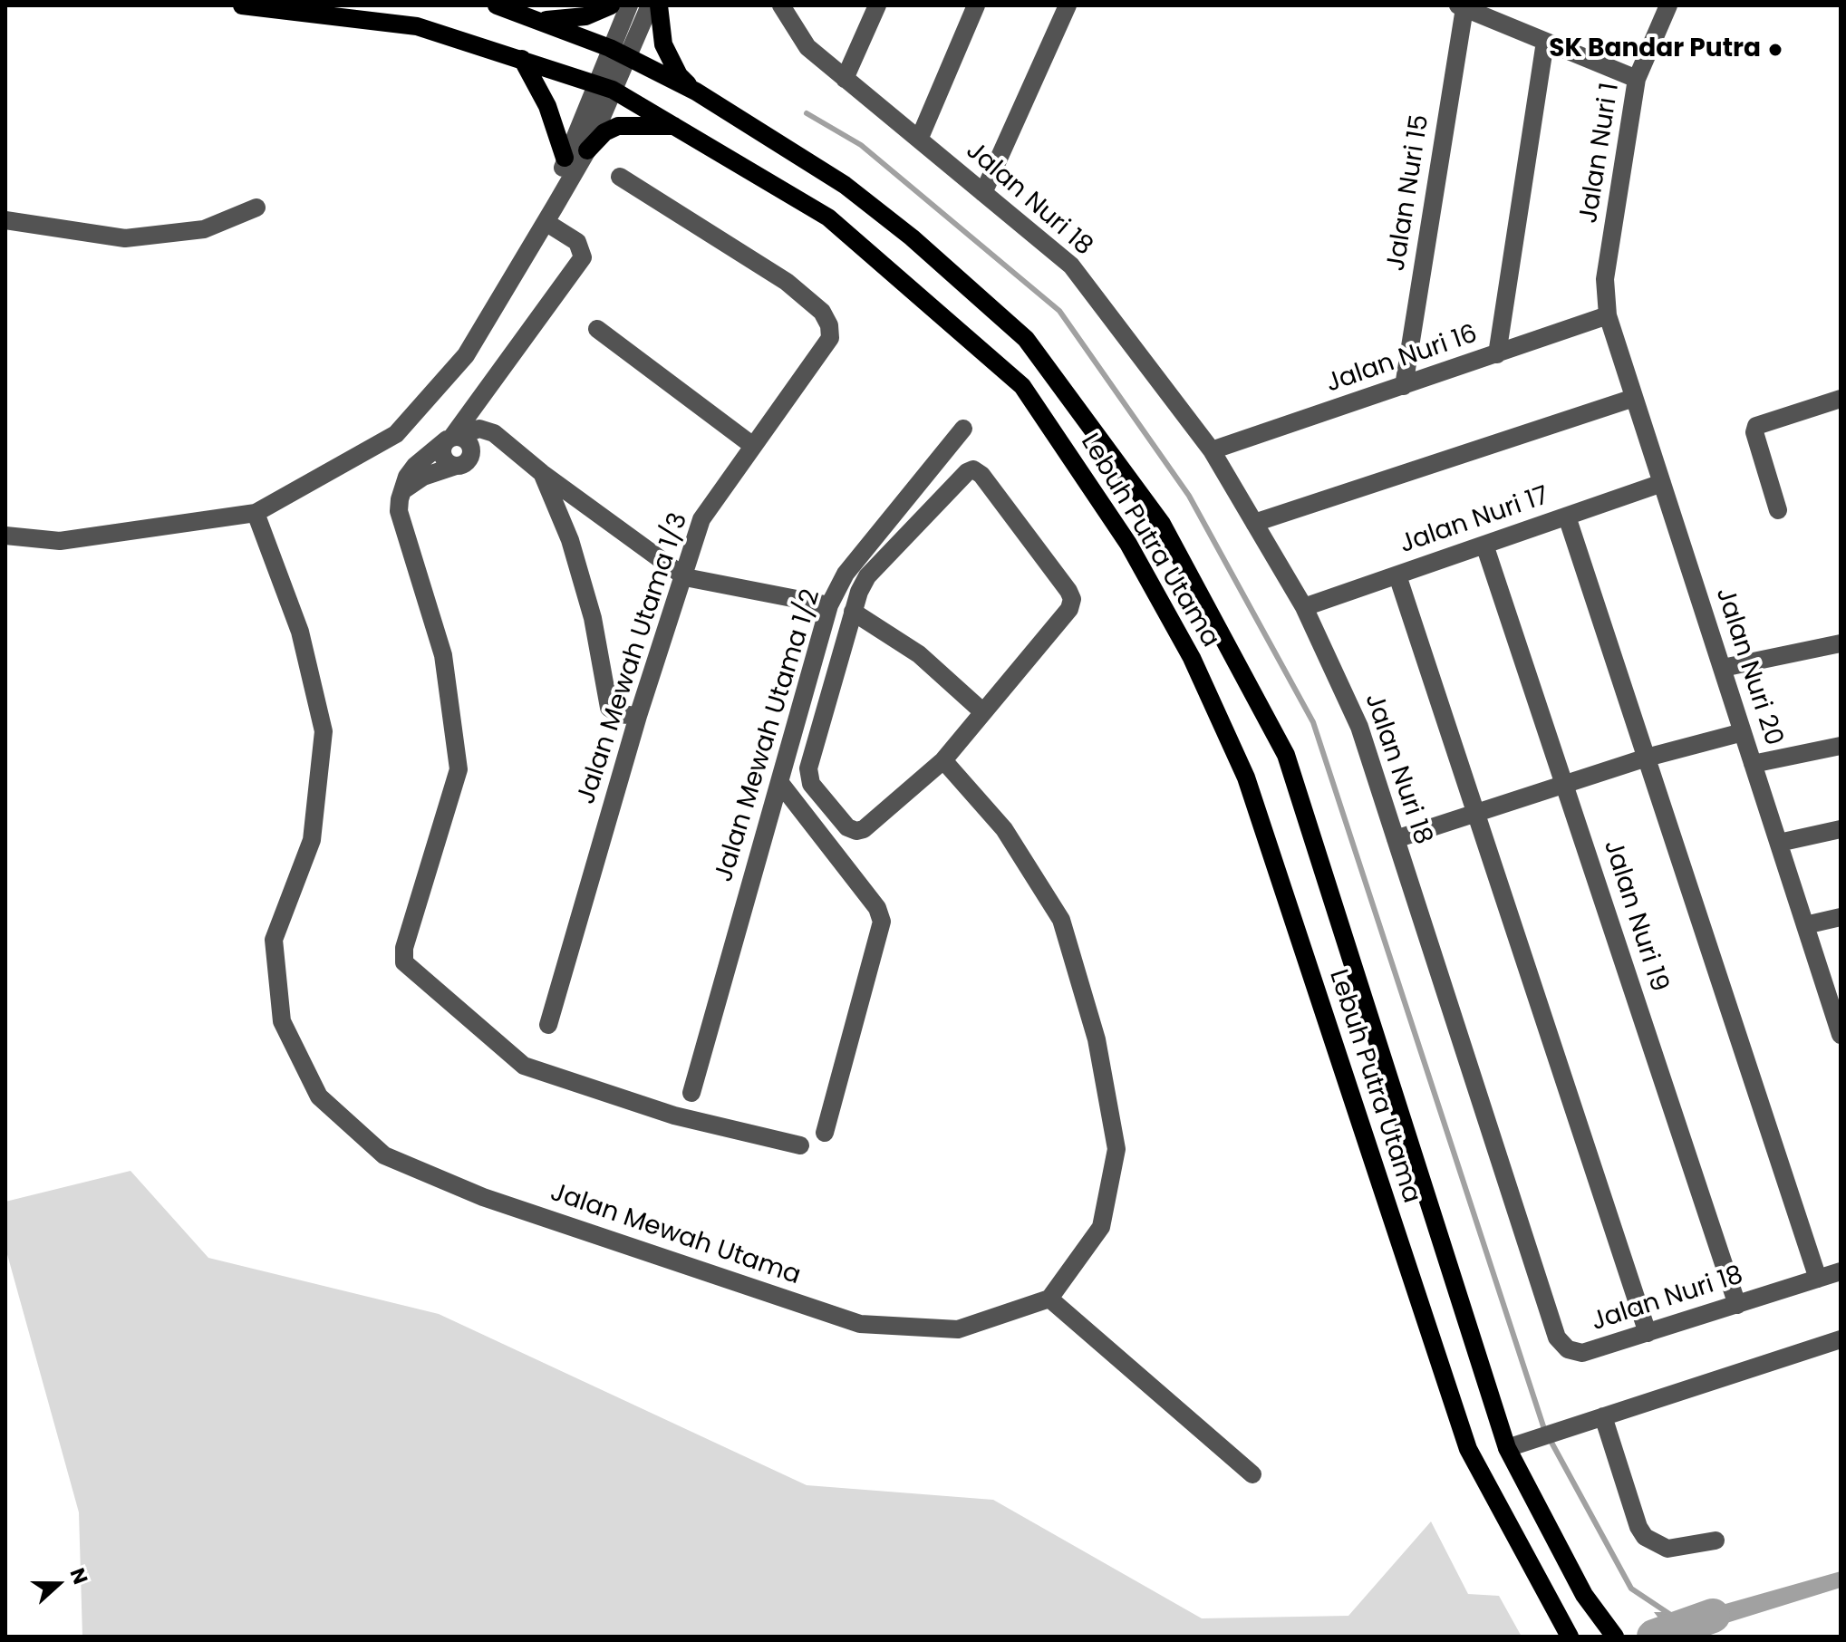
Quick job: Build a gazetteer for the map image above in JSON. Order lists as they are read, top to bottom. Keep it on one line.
{"streets":{"main road":["Lebuh Putra Utama"],"street":["Jalan Nuri 1","Jalan Nuri 15","Jalan Nuri 18","Jalan Nuri 16","Jalan Nuri 17","Jalan Mewah Utama 1/3","Jalan Nuri 20","Jalan Mewah Utama 1/2","Jalan Nuri 19","Jalan Mewah Utama"]},"crossings":[["Jalan Nuri 1","Jalan Nuri 16"],["Jalan Nuri 1","Jalan Nuri 20"],["Jalan Nuri 15","Jalan Nuri 16"],["Jalan Nuri 18","Jalan Nuri 16"],["Jalan Nuri 18","Jalan Nuri 17"],["Jalan Nuri 18","Jalan Nuri 19"],["Jalan Nuri 16","Jalan Nuri 20"],["Jalan Nuri 17","Jalan Nuri 20"],["Jalan Nuri 17","Jalan Nuri 19"]],"places":["SK Bandar Putra"],"north":"right"}
